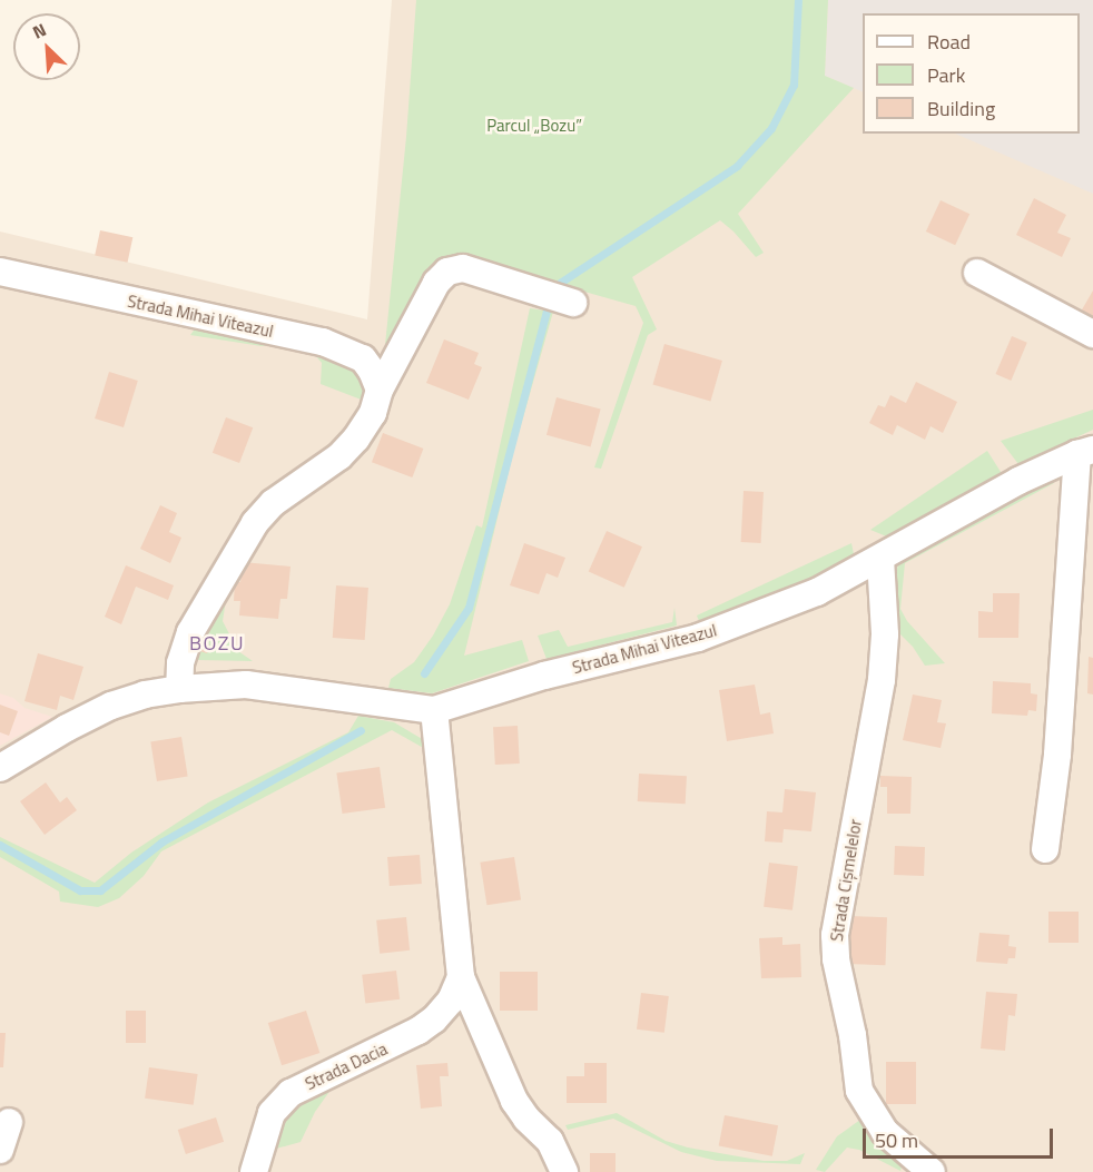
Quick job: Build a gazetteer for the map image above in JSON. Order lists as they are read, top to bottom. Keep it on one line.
{"streets":{"street":["Strada Mihai Viteazul","Strada Cișmelelor","Strada Dacia"]},"crossings":[["Strada Mihai Viteazul","Strada Cișmelelor"]],"districts":["BOZU"],"parks":["Parcul „Bozu”"],"legend":["Road","Park","Building"],"scale_bar":"50 m","north":"top left"}
